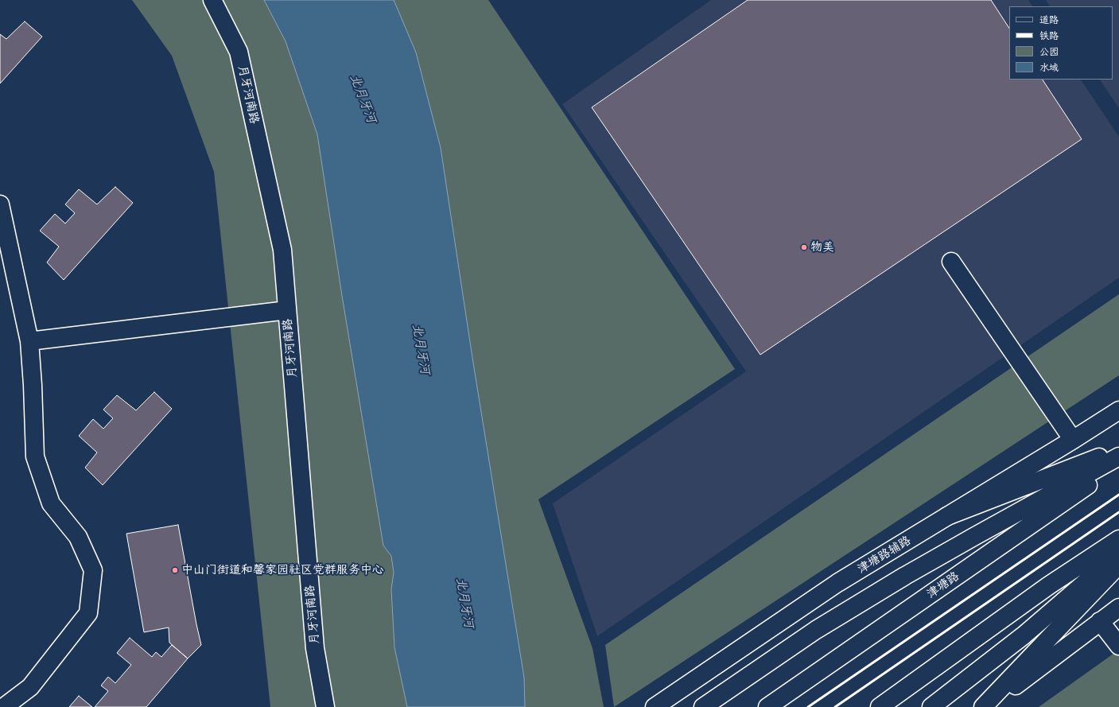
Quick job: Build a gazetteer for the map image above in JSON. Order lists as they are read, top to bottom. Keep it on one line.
{"streets":{"main road":["月牙河南路","津塘路辅路","津塘路"]},"water":["北月牙河"],"places":["物美","中山门街道和馨家园社区党群服务中心"],"legend":["道路","铁路","公园","水域"]}
